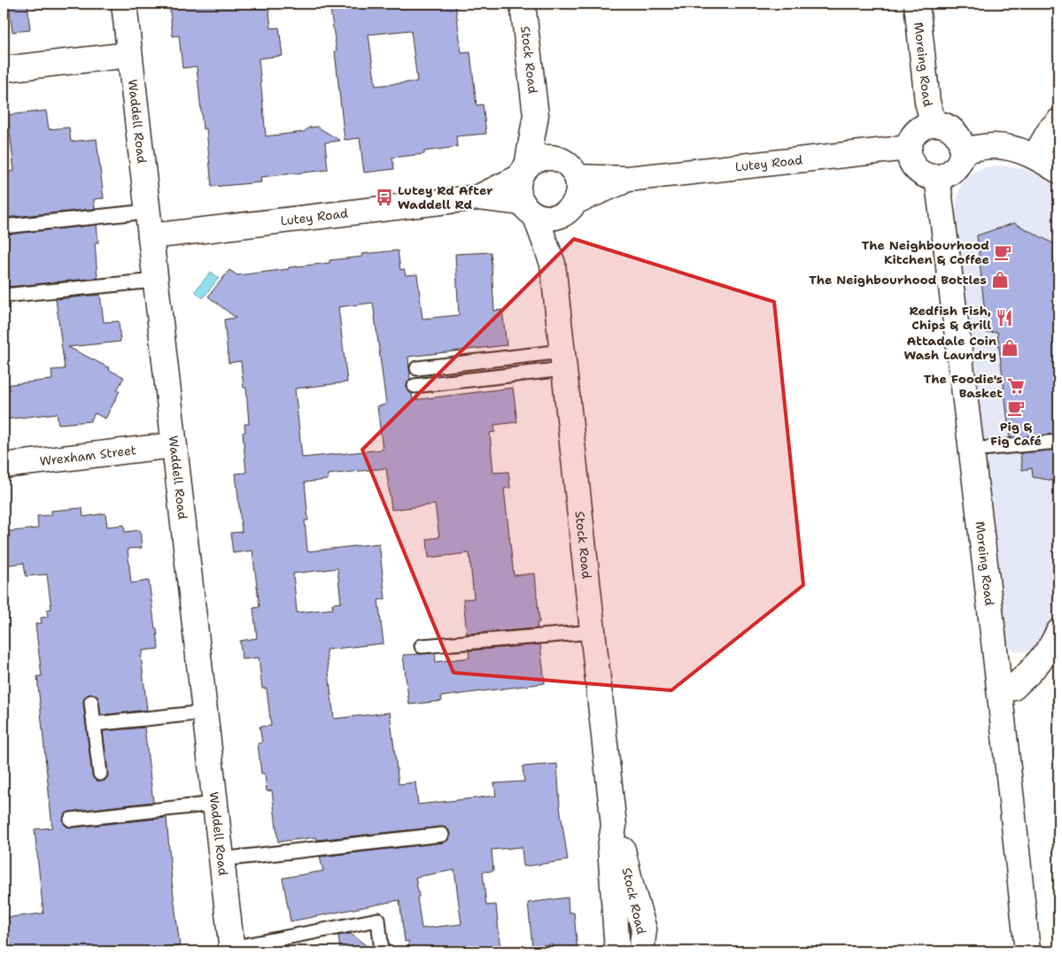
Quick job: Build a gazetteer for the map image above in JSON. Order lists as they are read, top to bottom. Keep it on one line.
{"streets":{"street":["Stock Road","Moreing Road","Waddell Road","Lutey Road","Wrexham Street"]},"crossings":[["Stock Road","Lutey Road"],["Moreing Road","Lutey Road"],["Waddell Road","Lutey Road"],["Waddell Road","Wrexham Street"]],"places":{"bus stop":["Lutey Rd After Waddell Rd"],"cafe":["The Neighbourhood Kitchen & Coffee","Pig & Fig Café"],"shop":["The Neighbourhood Bottles","Attadale Coin Wash Laundry"],"restaurant":["Redfish Fish, Chips & Grill"],"supermarket":["The Foodie's Basket"]}}
